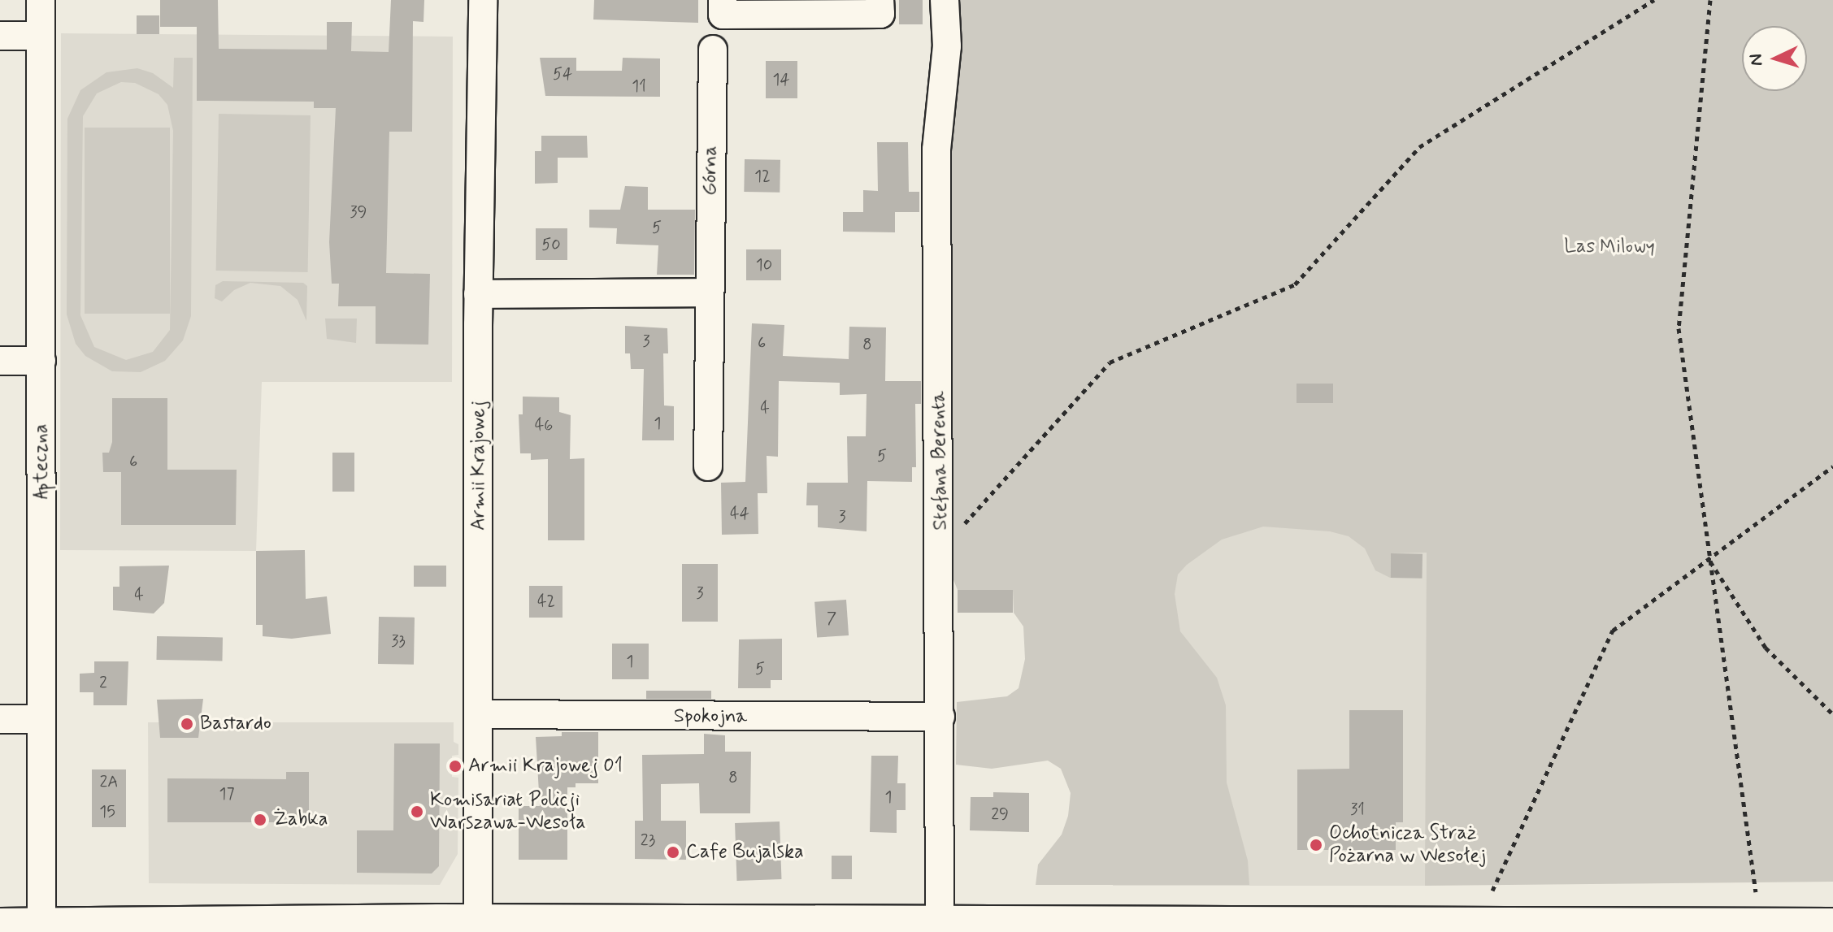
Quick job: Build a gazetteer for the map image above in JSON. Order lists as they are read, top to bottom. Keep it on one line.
{"streets":{"street":["Górna","Stefana Berenta","Apteczna","Armii Krajowej","Spokojna"]},"crossings":[["Stefana Berenta","Spokojna"],["Armii Krajowej","Spokojna"]],"parks":["Las Milowy"],"places":["Bastardo","Armii Krajowej 01","Komisariat Policji Warszawa-Wesoła","Żabka","Ochotnicza Straż Pożarna w Wesołej","Cafe Bujalska"],"house_numbers":["54","14","11","12","39","5","50","10","3","6","8","4","1","46","5","6","44","3","3","4","42","7","33","1","5","2","8","2A","17","1","31","15","29","23"],"north":"left"}
